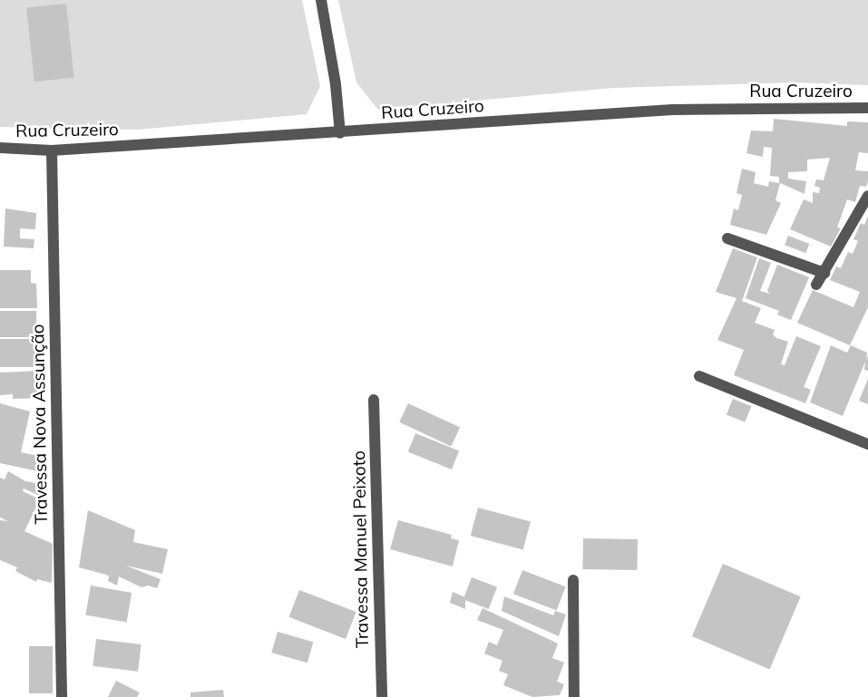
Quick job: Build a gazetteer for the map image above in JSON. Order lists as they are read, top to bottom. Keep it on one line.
{"streets":{"street":["Rua Cruzeiro","Travessa Nova Assunção","Travessa Manuel Peixoto"]},"crossings":[["Rua Cruzeiro","Travessa Nova Assunção"]]}
